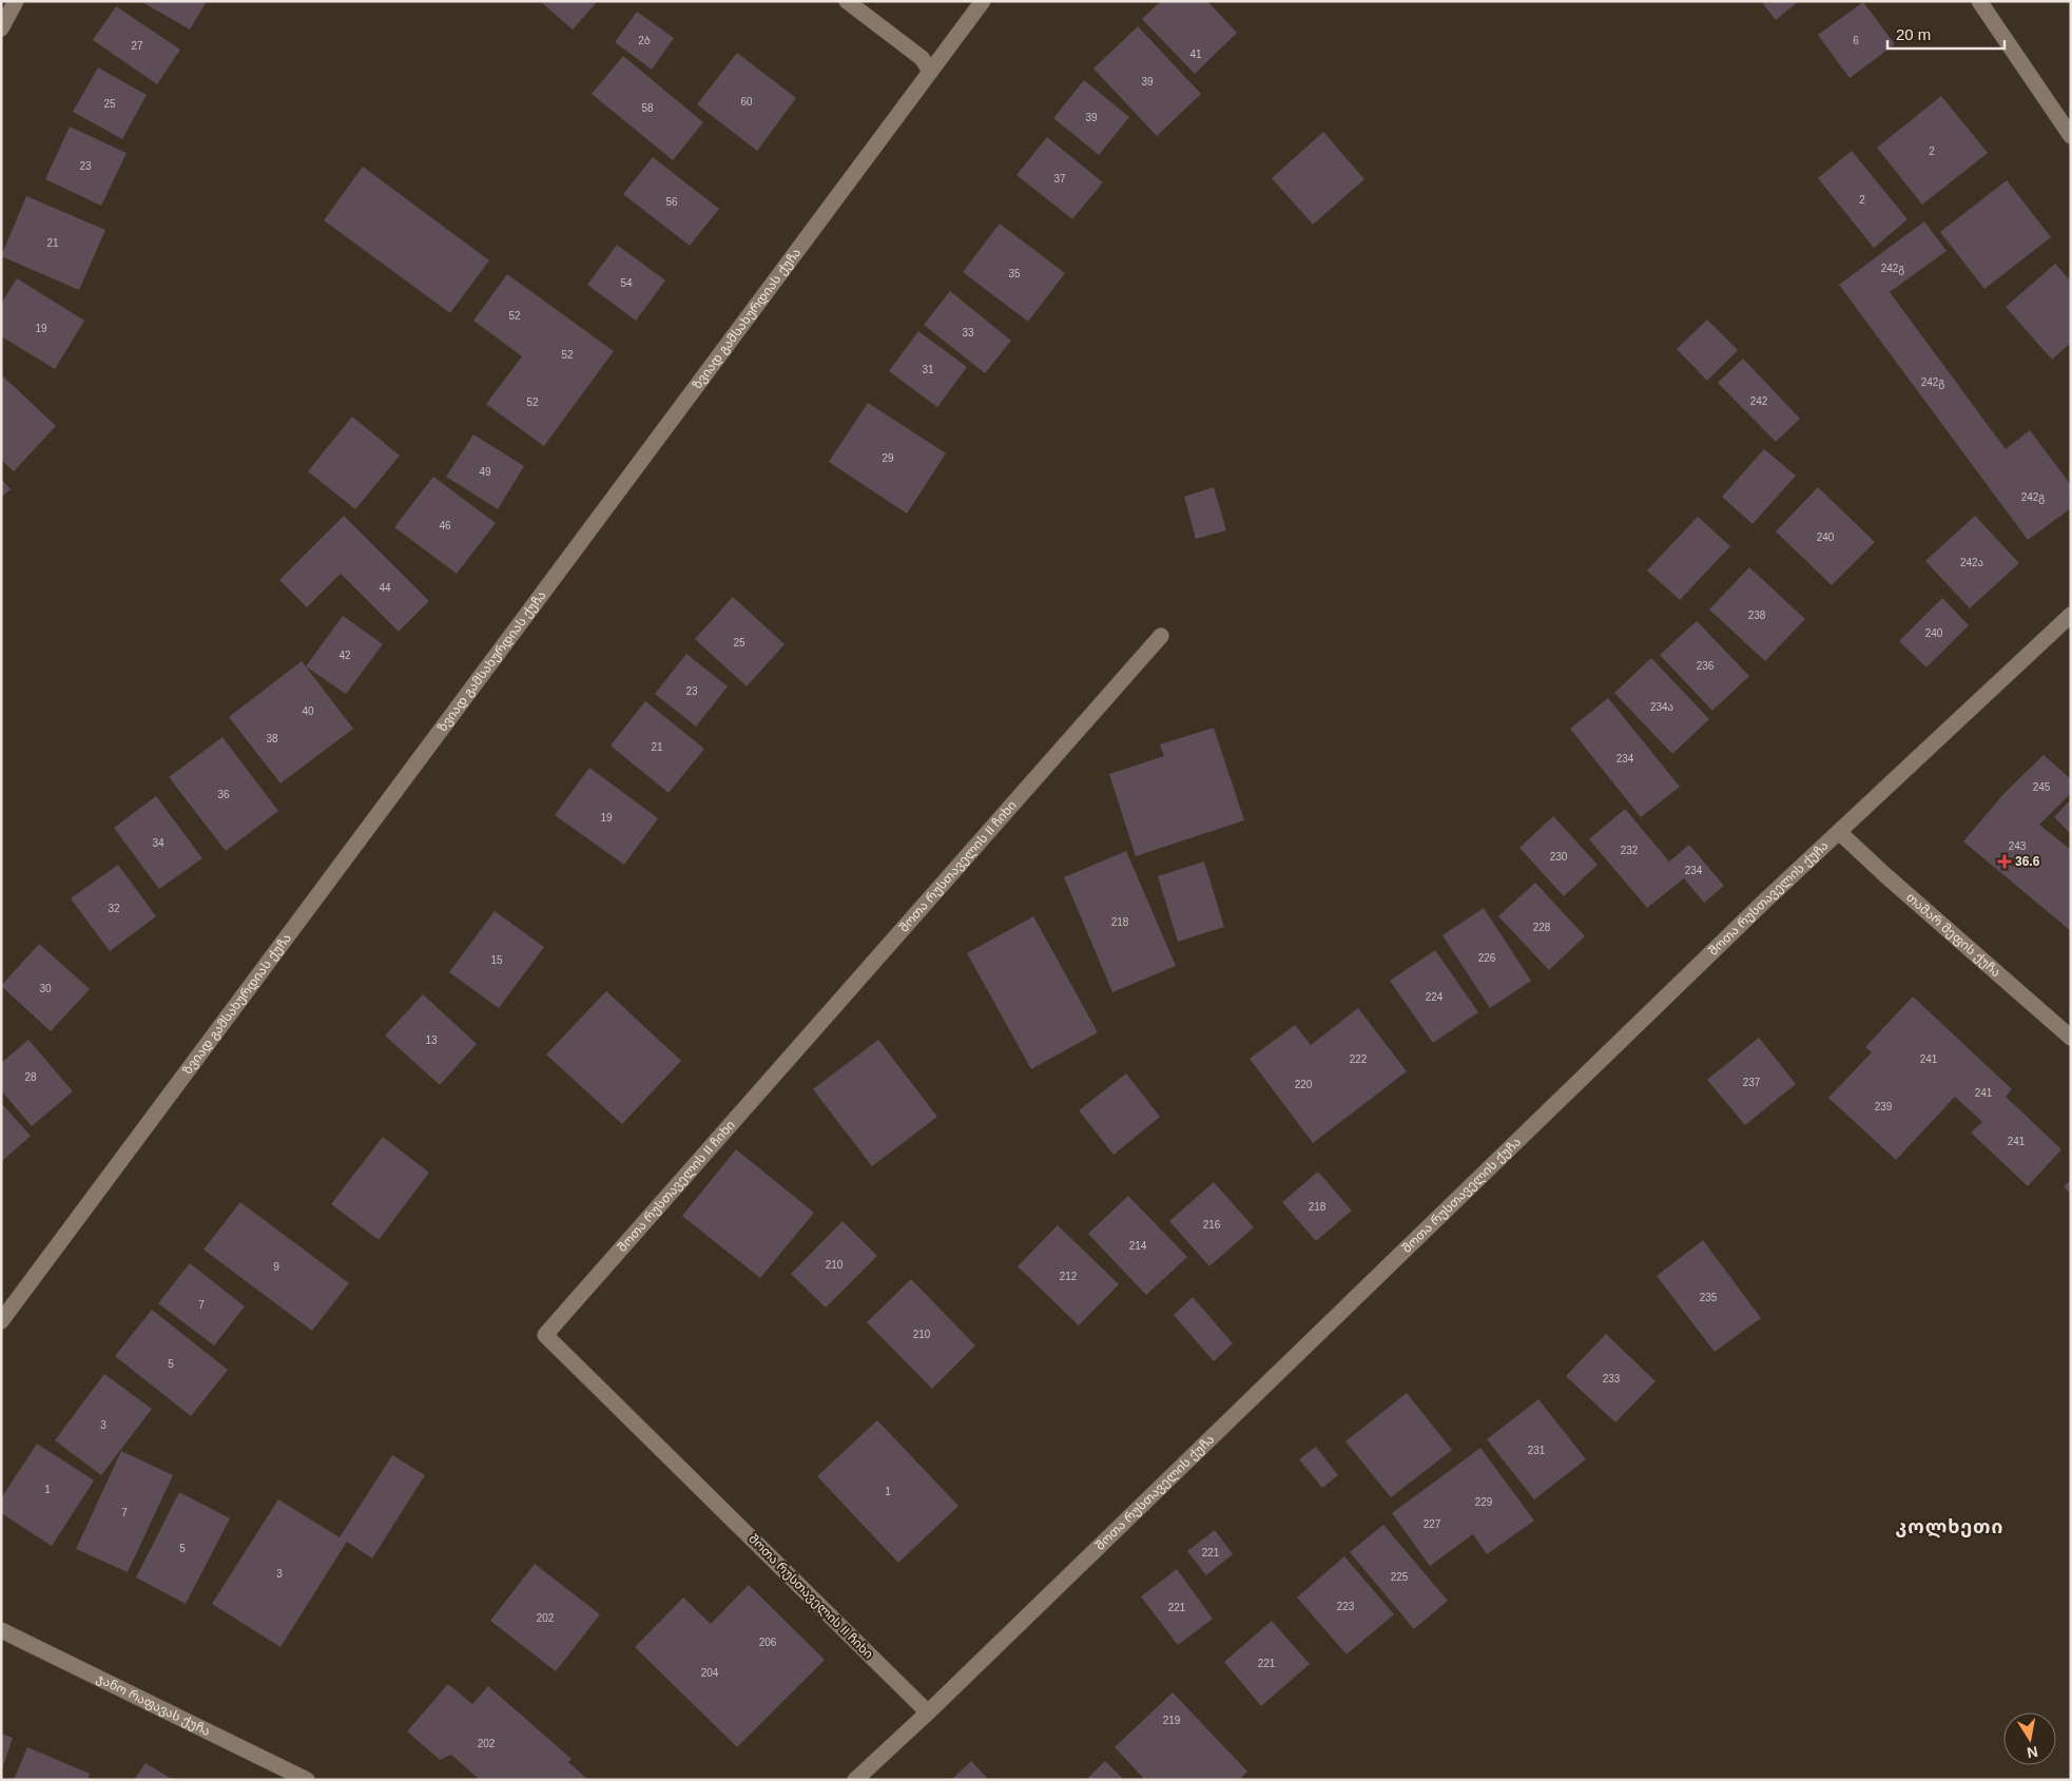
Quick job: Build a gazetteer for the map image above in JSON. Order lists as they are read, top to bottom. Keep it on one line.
{"streets":{"street":["ზვიად გამსახურდიას ქუჩა","შოთა რუსთაველის II ჩიხი","შოთა რუსთაველის ქუჩა","თამარ მეფის ქუჩა","ჯანო რაფავას ქუჩა"]},"crossings":[["შოთა რუსთაველის II ჩიხი","შოთა რუსთაველის ქუჩა"],["შოთა რუსთაველის ქუჩა","თამარ მეფის ქუჩა"]],"districts":["კოლხეთი"],"places":{"health":["36.6"]},"house_numbers":["2ბ","6","27","41","39","60","25","58","39","2","23","37","2","56","21","242გ","35","54","52","19","33","52","31","242გ","242","52","29","49","242გ","46","240","242ა","44","238","240","25","42","236","23","234ა","40","38","21","234","245","36","19","34","243","232","230","234","32","218","228","226","15","30","224","13","222","241","28","237","220","241","239","241","218","216","214","210","9","212","235","7","210","5","233","3","231","1","1","229","7","227","5","221","3","225","223","221","202","206","221","204","219","202"],"scale_bar":"20 m","north":"bottom"}
